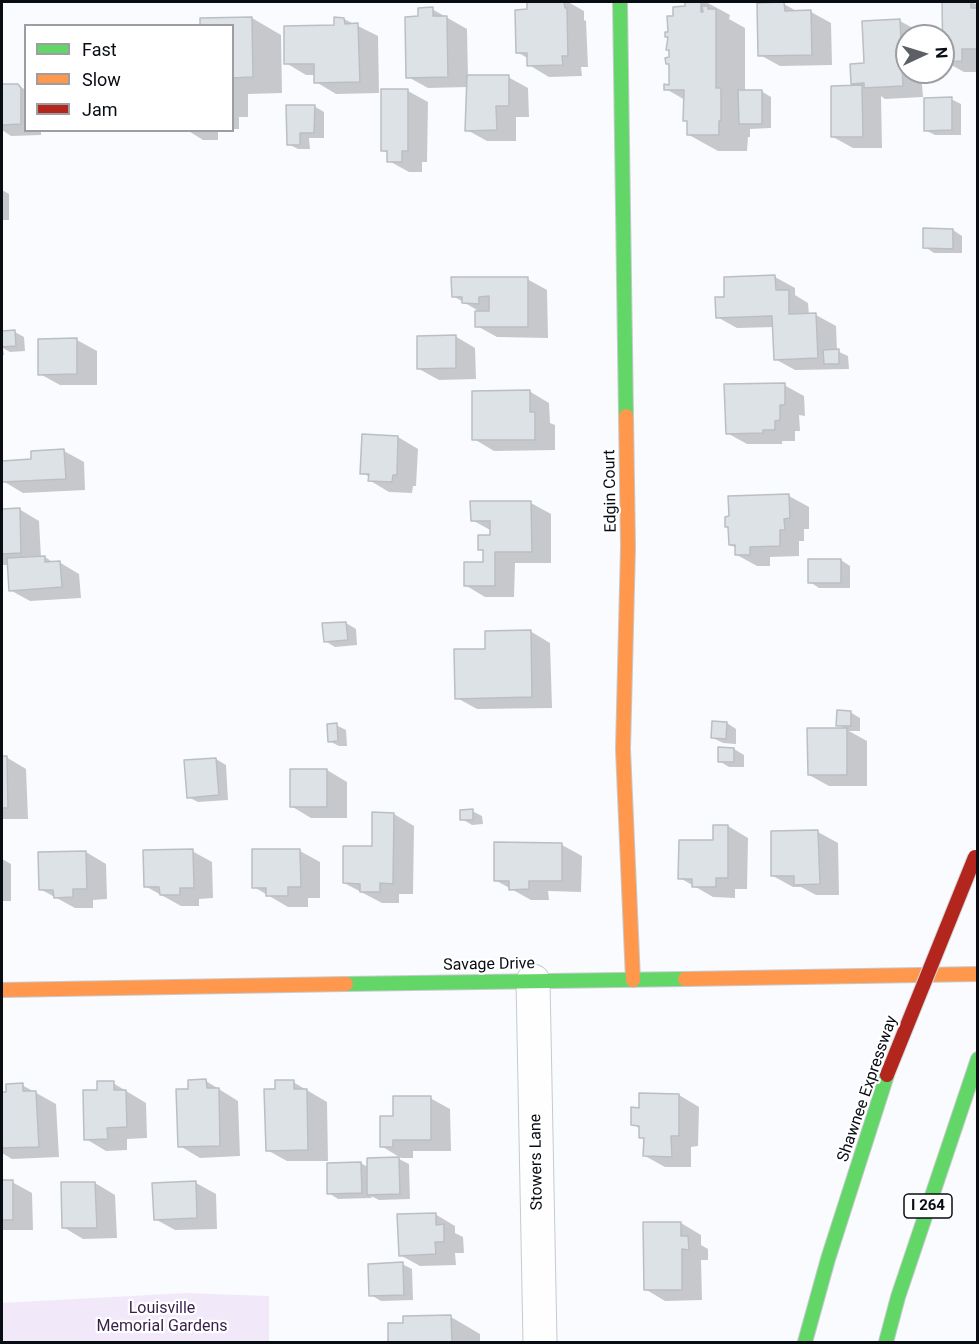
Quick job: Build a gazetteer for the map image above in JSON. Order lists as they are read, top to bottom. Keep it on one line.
{"streets":{"main road":["Edgin Court","Savage Drive","Shawnee Expressway","I 264"],"street":["Stowers Lane"]},"crossings":[["Edgin Court","Savage Drive"],["Savage Drive","Stowers Lane"]],"parks":["Louisville Memorial Gardens"],"legend":["Fast","Slow","Jam"],"north":"right"}
